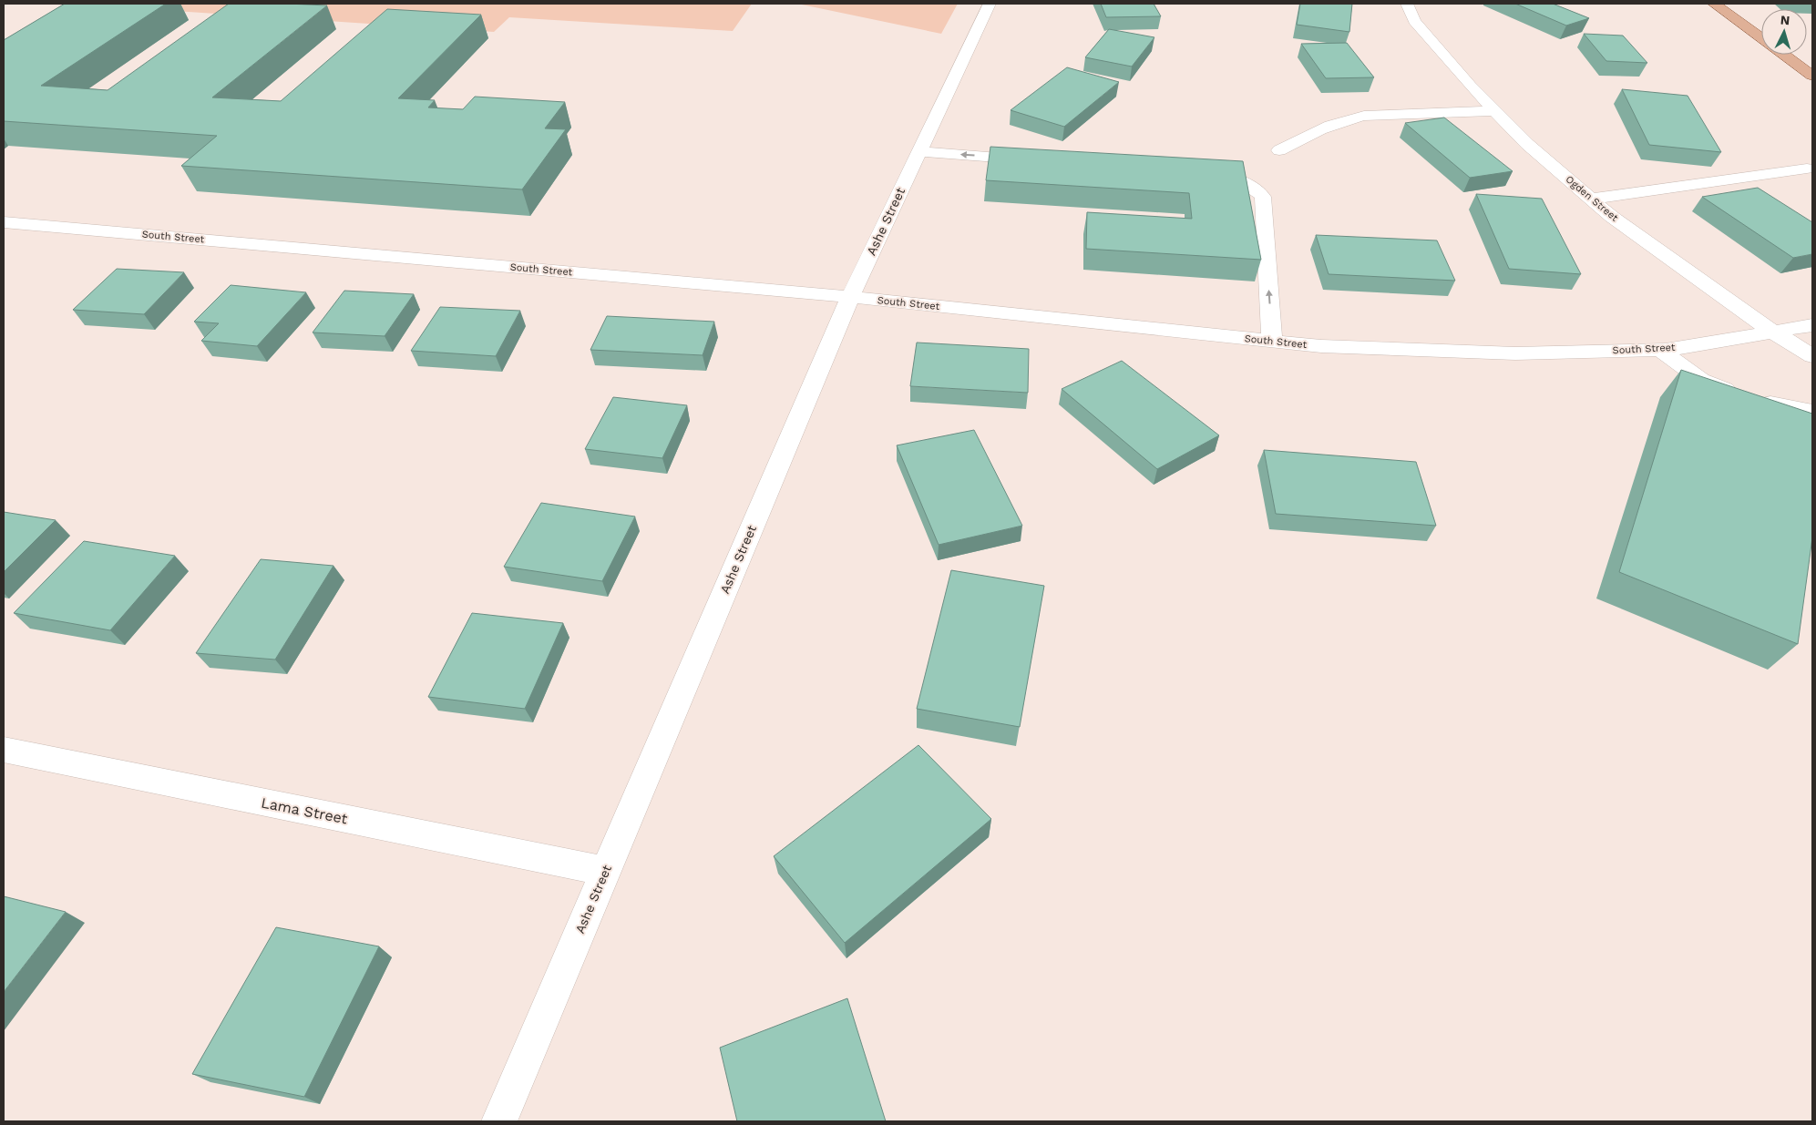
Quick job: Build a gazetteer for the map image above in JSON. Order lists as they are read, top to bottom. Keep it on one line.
{"streets":{"street":["Ogden Street","Ashe Street","South Street","Lama Street"]},"crossings":[["Ogden Street","South Street"],["Ashe Street","South Street"],["Ashe Street","Lama Street"]],"north":"top"}
